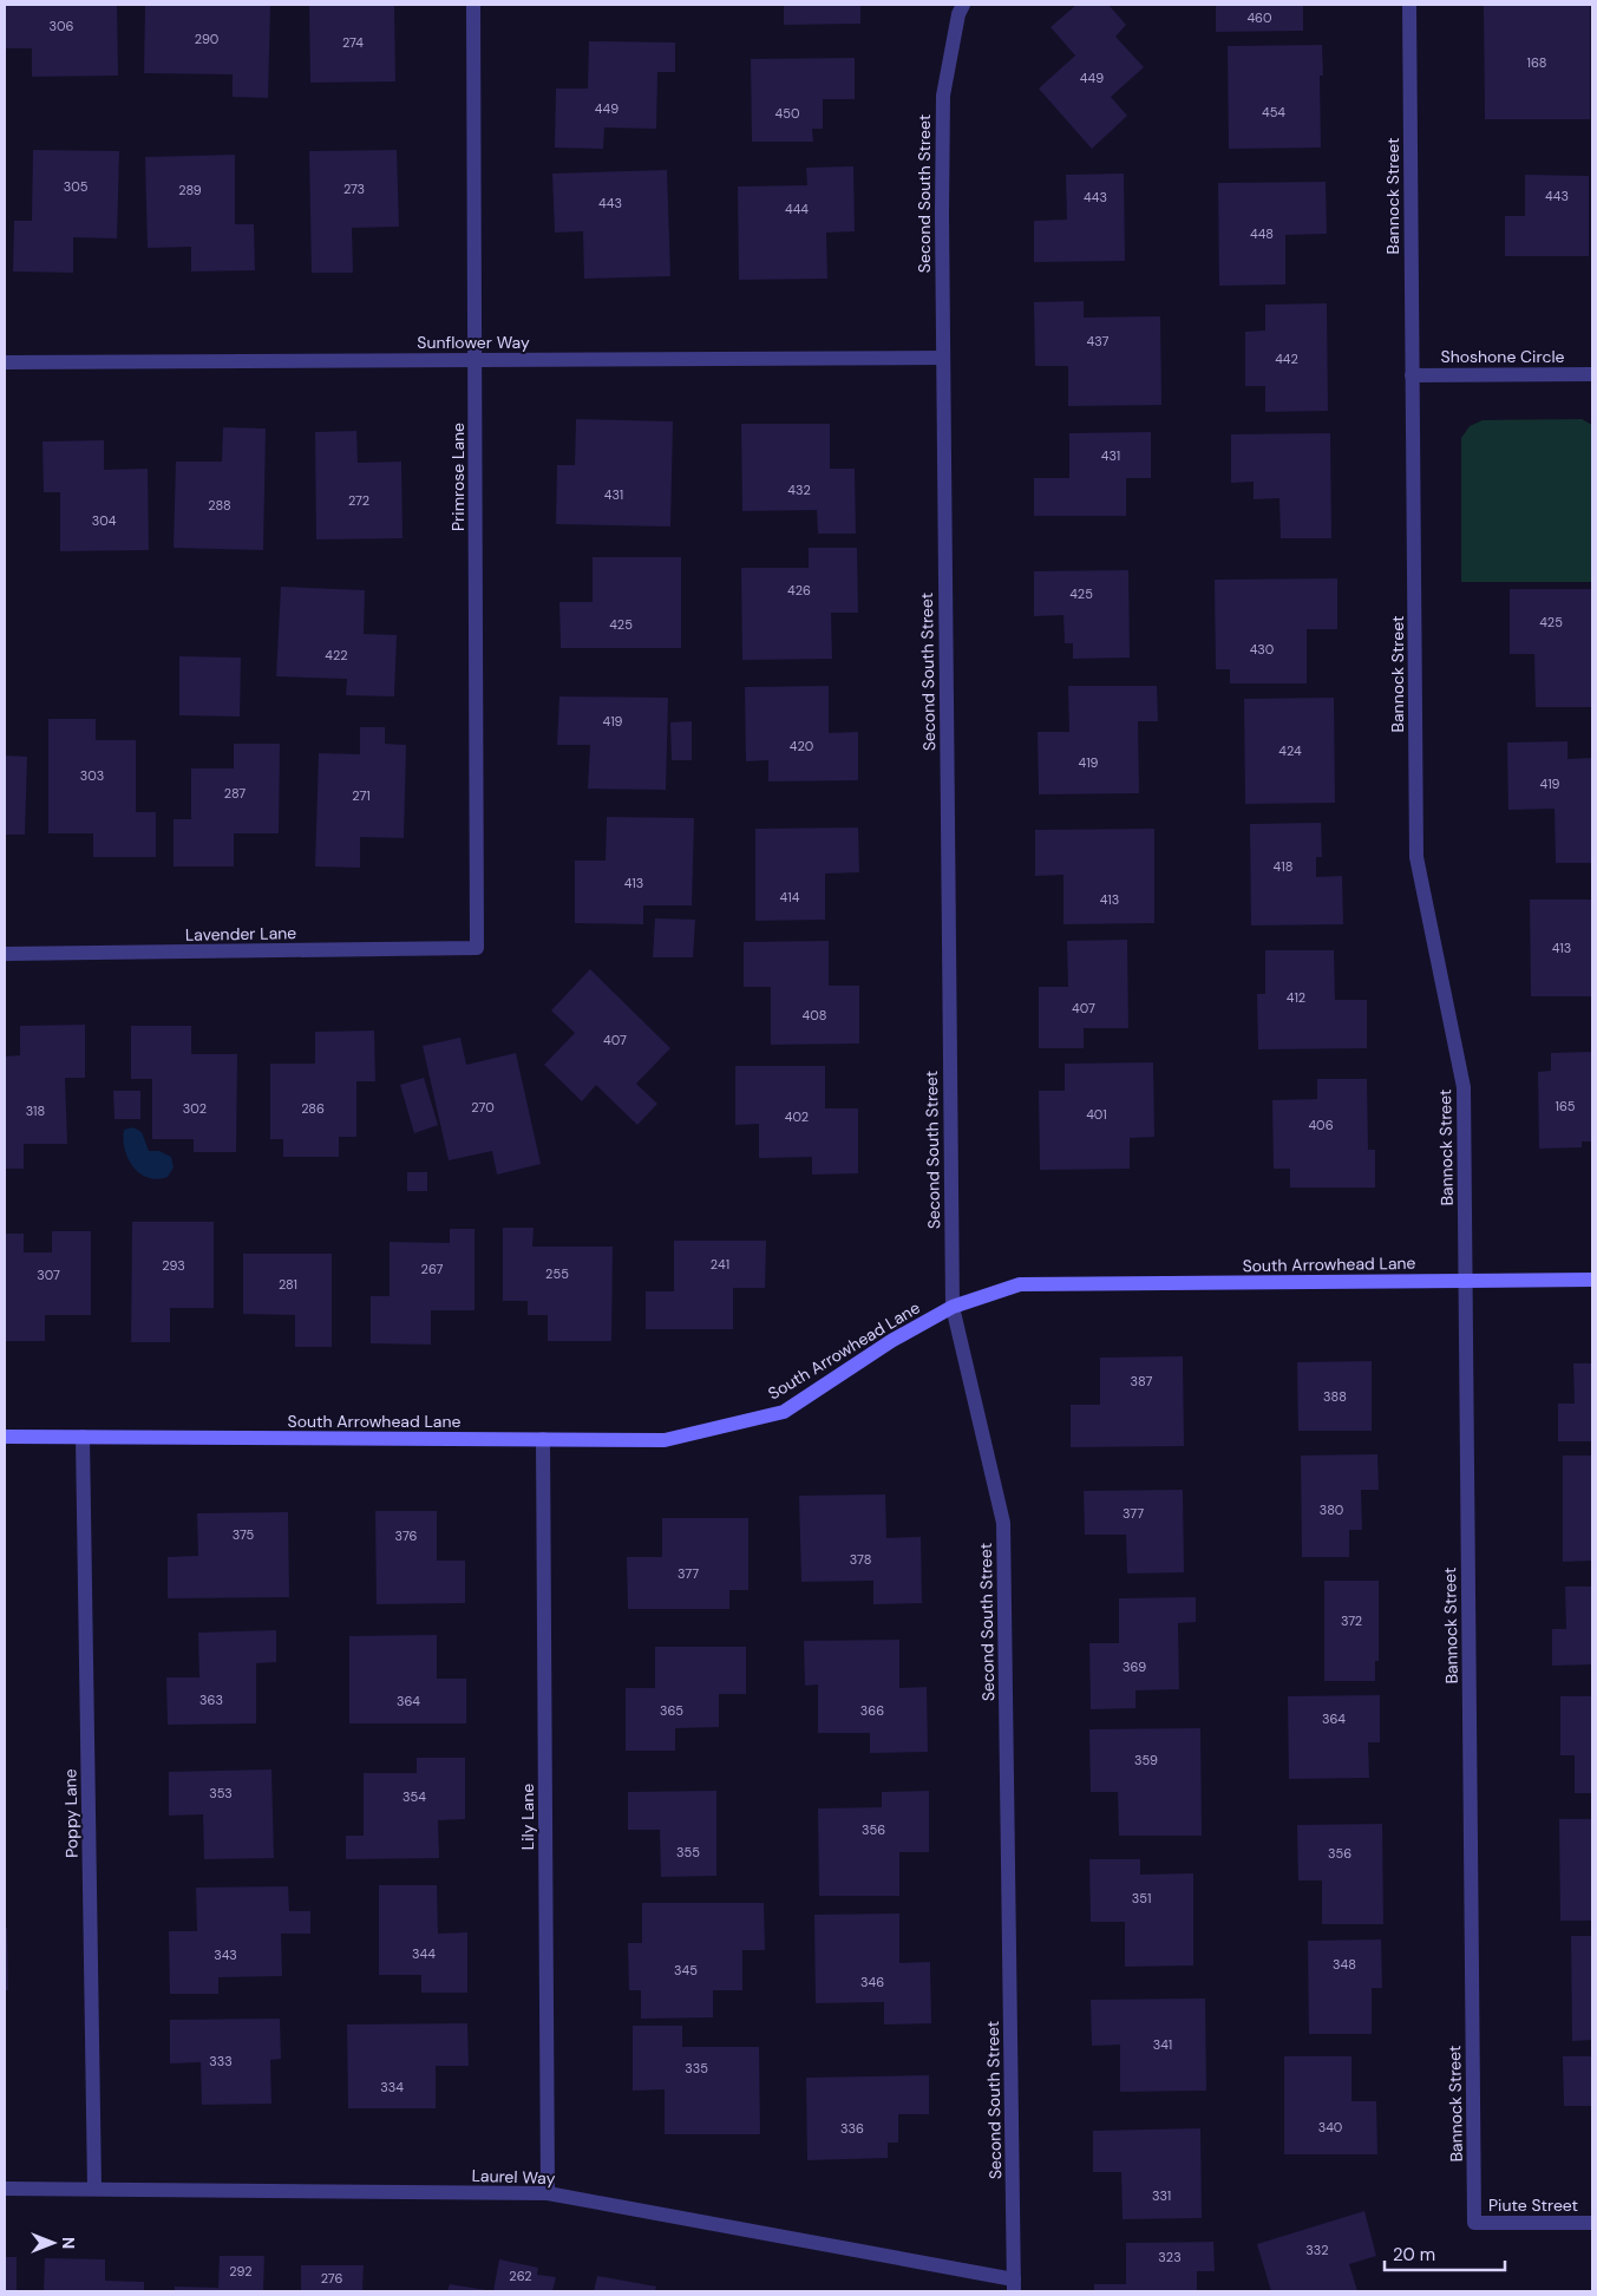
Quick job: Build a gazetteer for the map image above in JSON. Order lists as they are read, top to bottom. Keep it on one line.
{"streets":{"street":["Second South Street","Bannock Street","Sunflower Way","Shoshone Circle","Primrose Lane","Lavender Lane","South Arrowhead Lane","Poppy Lane","Lily Lane","Laurel Way","Piute Street"]},"crossings":[["Second South Street","Sunflower Way"],["Second South Street","South Arrowhead Lane"],["Second South Street","Laurel Way"],["Bannock Street","Shoshone Circle"],["Bannock Street","South Arrowhead Lane"],["Bannock Street","Piute Street"],["Sunflower Way","Primrose Lane"],["Primrose Lane","Lavender Lane"],["South Arrowhead Lane","Poppy Lane"],["South Arrowhead Lane","Lily Lane"],["Poppy Lane","Laurel Way"],["Lily Lane","Laurel Way"]],"house_numbers":["460","306","290","274","168","449","449","454","450","305","273","289","443","443","443","444","448","437","442","431","432","431","272","288","304","426","425","425","425","430","422","419","420","424","419","303","419","287","271","418","413","414","413","413","412","407","408","407","165","270","302","286","318","401","402","406","241","293","267","255","307","281","387","388","380","377","375","376","378","377","372","369","363","364","365","366","364","359","353","354","356","355","356","351","344","343","348","345","346","341","333","335","334","340","336","331","332","323","292","262","276"],"scale_bar":"20 m","north":"right"}
